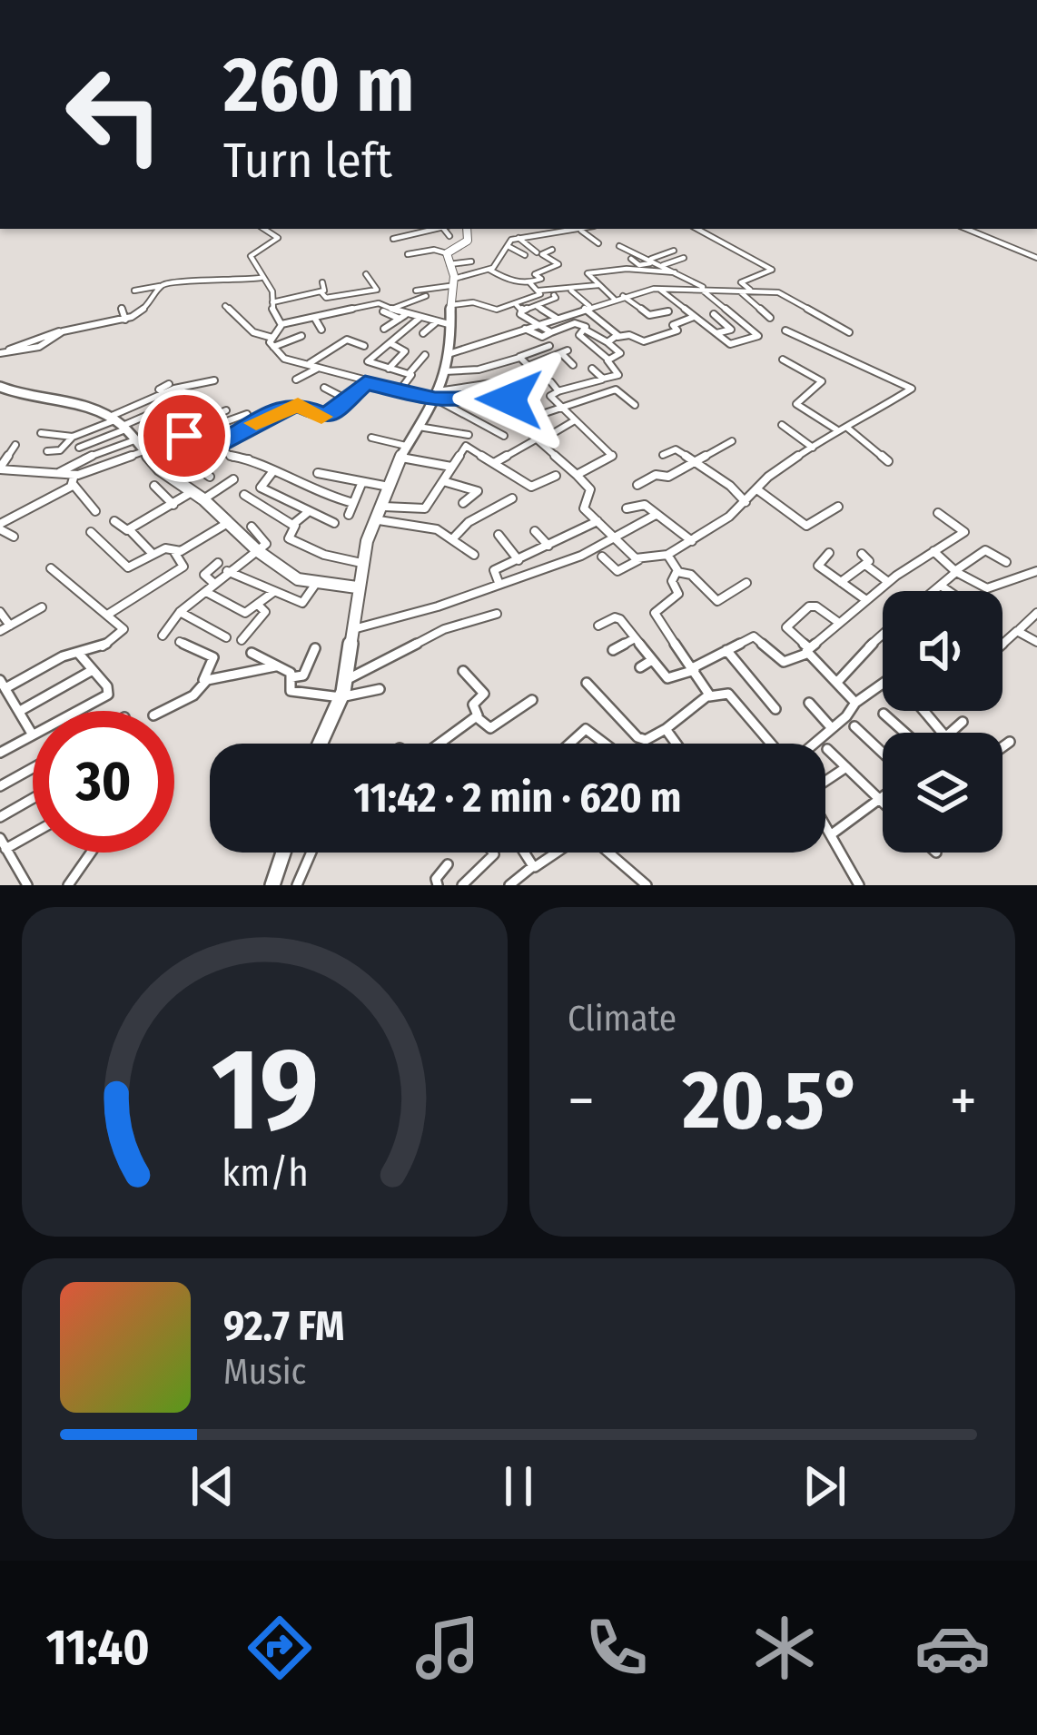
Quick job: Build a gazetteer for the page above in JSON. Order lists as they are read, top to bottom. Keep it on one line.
{"page":{"turn":["260 m","Turn left"],"limit":"30","trip":"11:42 · 2 min · 620 m","tile":"Climate","heat":["−","20.5°","+"],"song":["92.7 FM","Music"],"tabs":"11:40","gauge":["19","km/h"]}}
